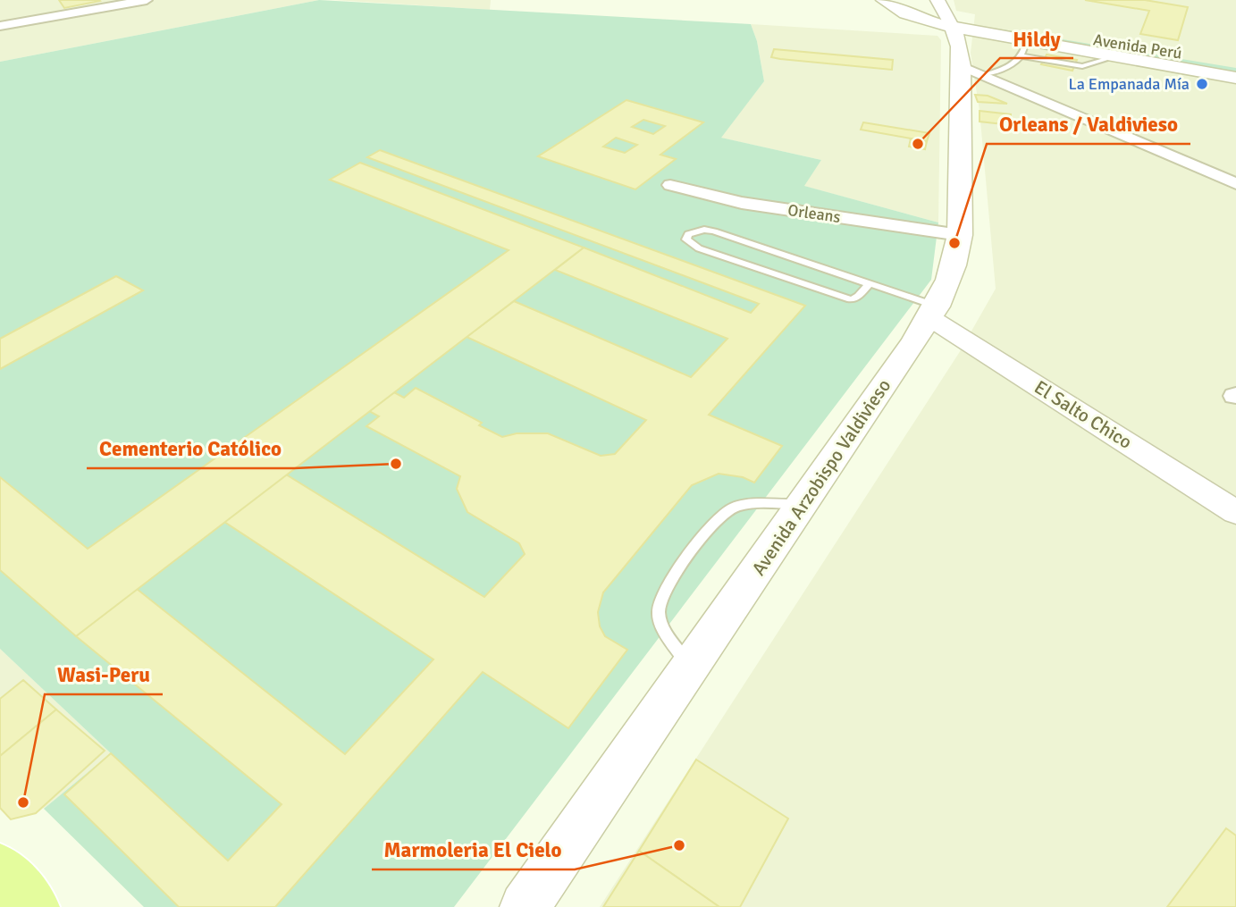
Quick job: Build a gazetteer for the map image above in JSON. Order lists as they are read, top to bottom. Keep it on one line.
{"streets":{"main road":["Avenida Perú","Avenida Arzobispo Valdivieso"],"street":["Orleans","El Salto Chico"]},"crossings":[["Avenida Perú","Avenida Arzobispo Valdivieso"],["Orleans","Avenida Arzobispo Valdivieso"],["El Salto Chico","Avenida Arzobispo Valdivieso"]],"places":["La Empanada Mía","Hildy","Orleans / Valdivieso","Cementerio Católico","Wasi-Peru","Marmoleria El Cielo"]}
